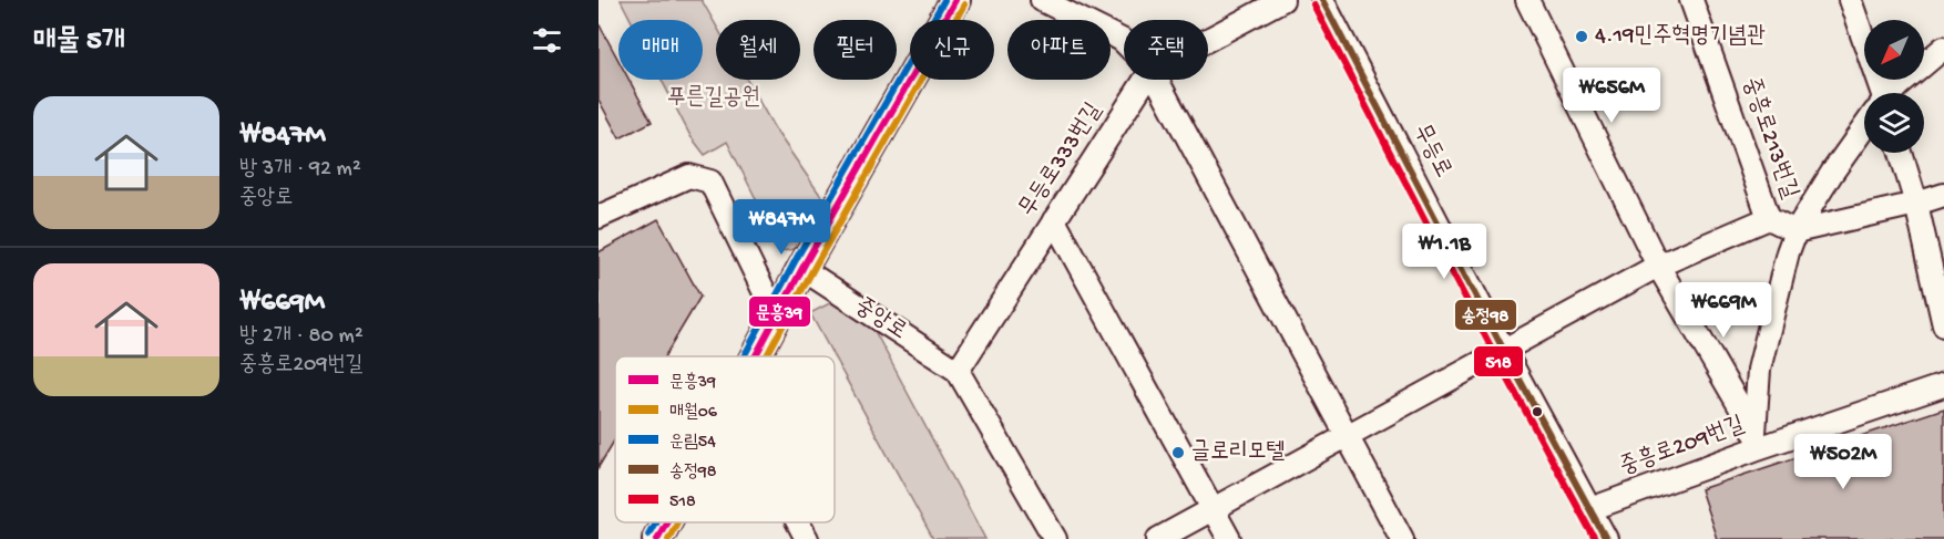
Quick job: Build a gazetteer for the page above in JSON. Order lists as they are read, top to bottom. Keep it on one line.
{"streets":{"street":["중흥로213번길","무등로","무등로333번길","중앙로","중흥로209번길"]},"crossings":[["중흥로213번길","무등로"],["중흥로213번길","중흥로209번길"],["무등로","중흥로209번길"],["무등로333번길","중앙로"]],"parks":["푸른길공원"],"places":["4.19민주혁명기념관","글로리모텔"],"lines":["transit line 문흥39","transit line 운림54","transit line 송정98","transit line 매월06","transit line 518"],"legend":["문흥39","매월06","운림54","송정98","518"],"north":"bottom left","page":{"heading":"매물 5개","chip":["매매","월세","필터","신규","아파트","주택"],"price":["₩656M","₩847M","₩1.1B","₩669M","₩502M"],"list":[{"name":"₩847M","note":"방 3개 · 92 m² · 중앙로"},{"name":"₩669M","note":"방 2개 · 80 m² · 중흥로209번길"}]}}
